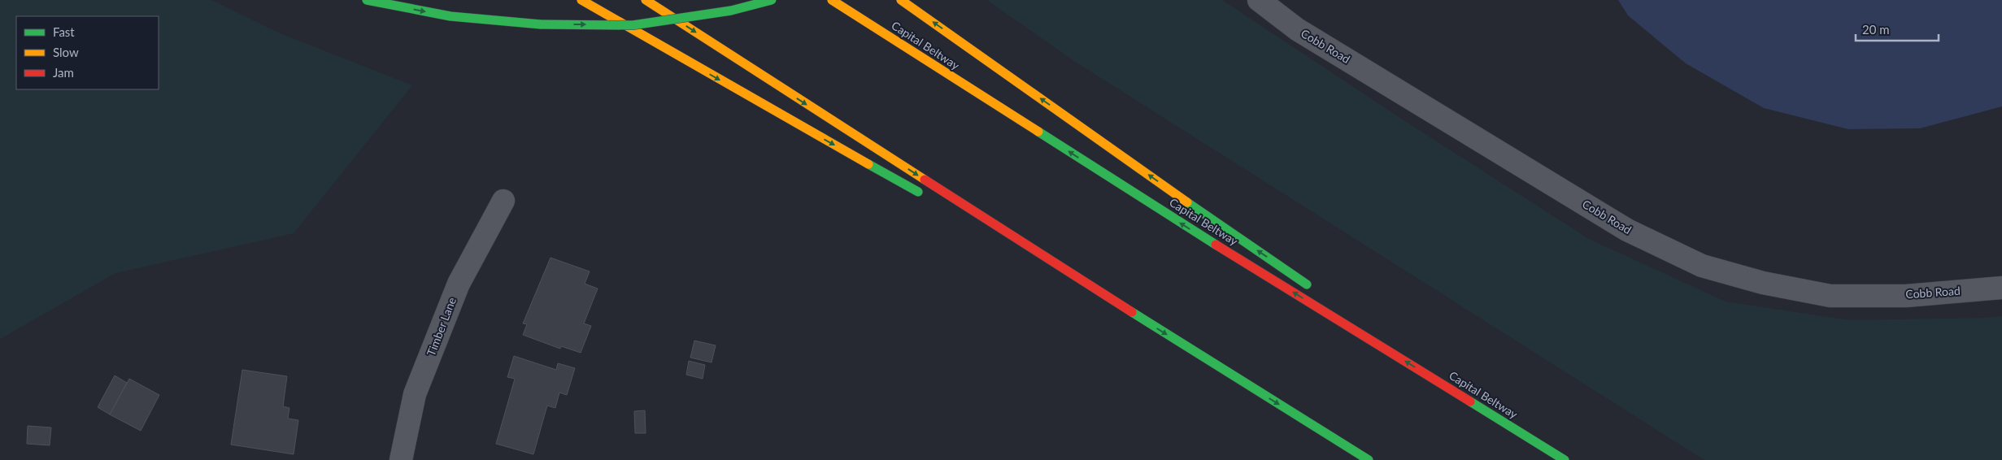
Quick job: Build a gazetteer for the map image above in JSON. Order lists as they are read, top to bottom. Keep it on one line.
{"streets":{"highway":["Capital Beltway"],"street":["Cobb Road","Timber Lane"]},"legend":["Fast","Slow","Jam"],"scale_bar":"20 m"}
